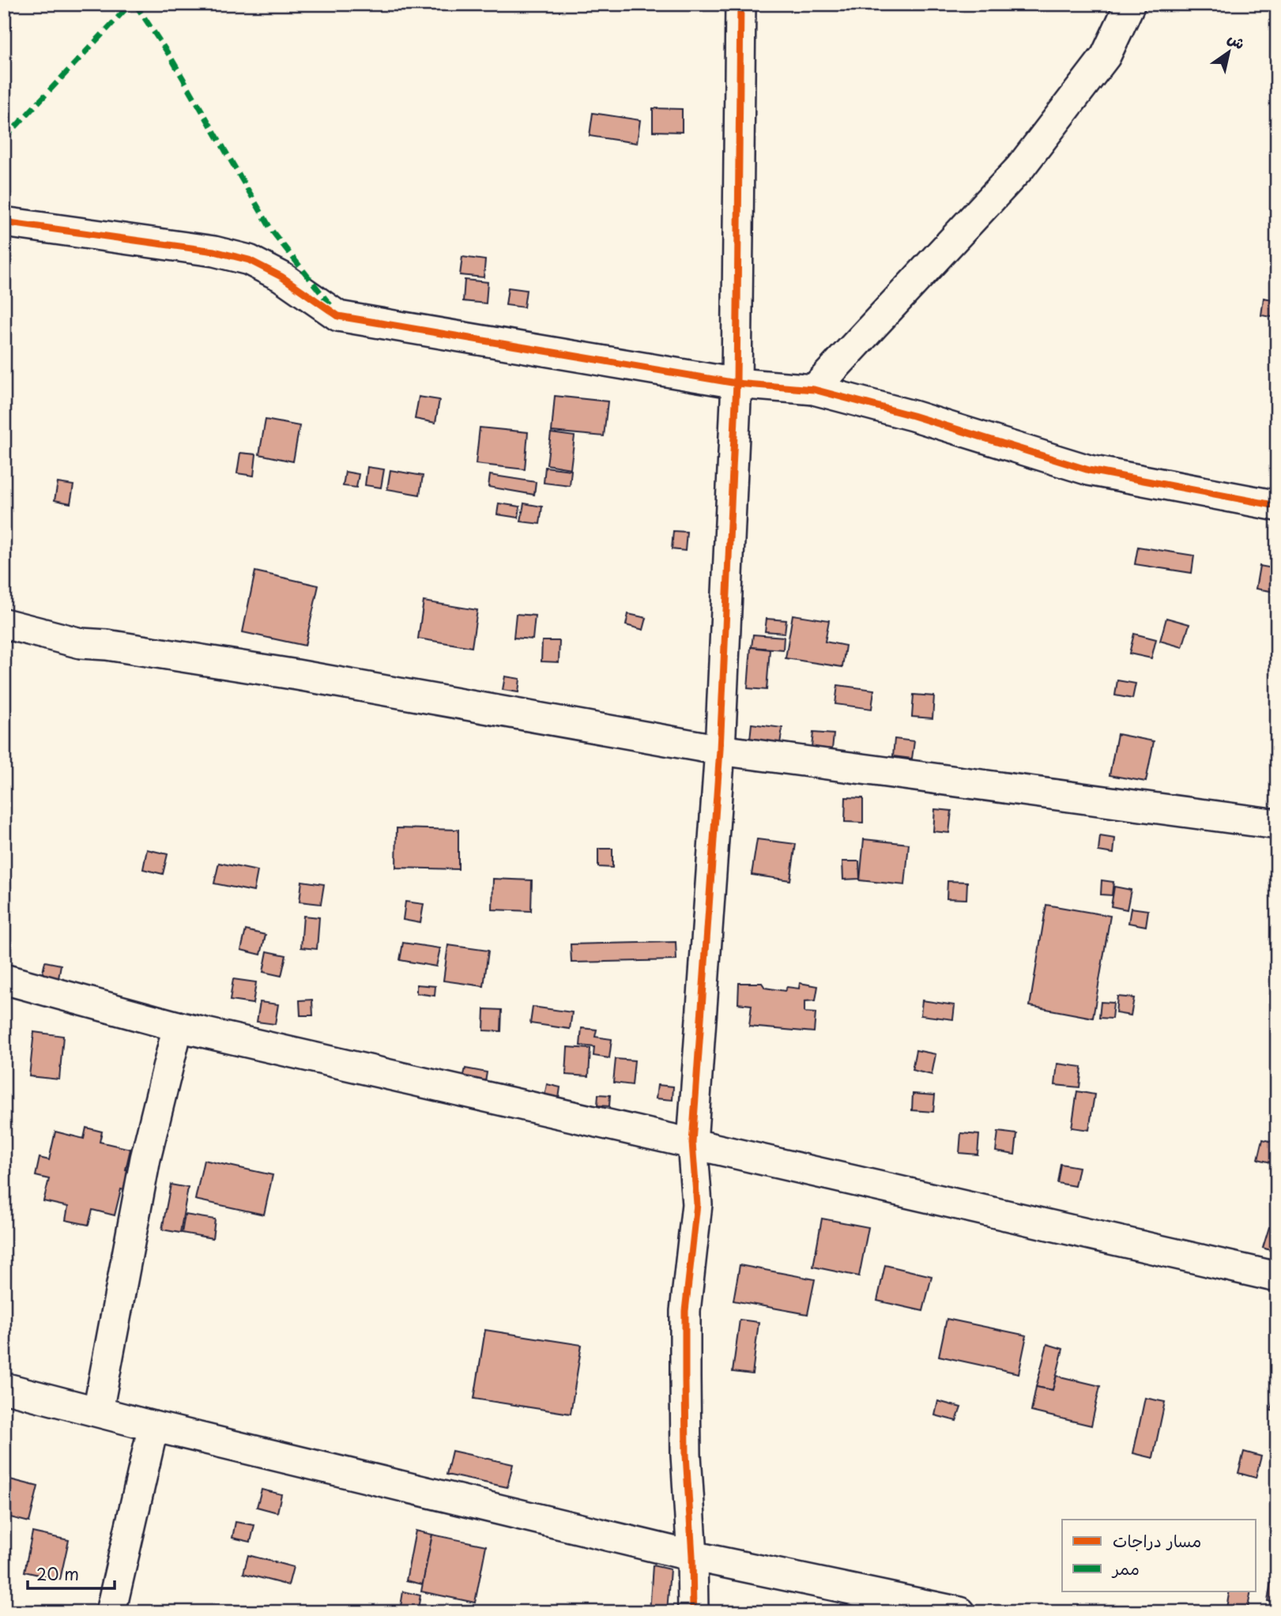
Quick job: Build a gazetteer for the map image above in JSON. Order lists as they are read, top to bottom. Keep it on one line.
{"legend":["مسار دراجات","ممر"],"scale_bar":"20 m","north":"top right"}
